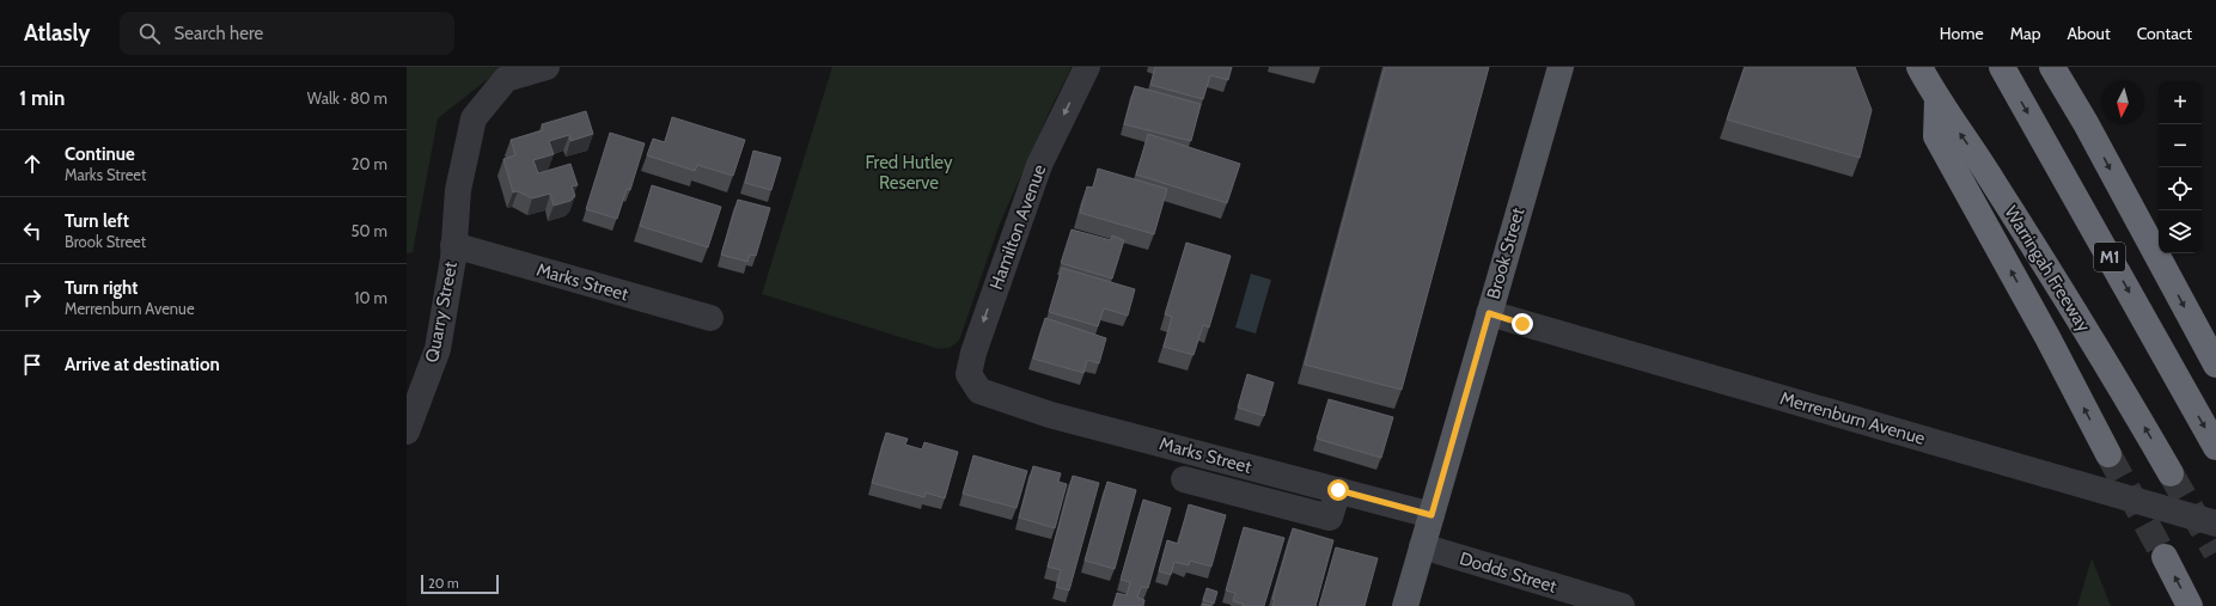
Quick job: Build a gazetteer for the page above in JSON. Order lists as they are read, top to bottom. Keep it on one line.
{"streets":{"highway":["M1","Warringah Freeway"],"main road":["Brook Street"],"street":["Hamilton Avenue","Marks Street","Quarry Street","Merrenburn Avenue","Dodds Street"]},"crossings":[["Hamilton Avenue","Marks Street"],["Brook Street","Marks Street"],["Brook Street","Merrenburn Avenue"],["Brook Street","Dodds Street"],["Marks Street","Quarry Street"]],"one_way":["Hamilton Avenue"],"parks":["Fred Hutley Reserve"],"scale_bar":"20 m","north":"bottom","page":{"header":"Atlasly","search":"Search here","nav":["Home","Map","About","Contact"],"heading":["1 min","Walk · 80 m"],"map_buttons":["+","−"],"list":[["Continue","Marks Street","20 m"],["Turn left","Brook Street","50 m"],["Turn right","Merrenburn Avenue","10 m"],"Arrive at destination"],"scale":"20 m"}}
